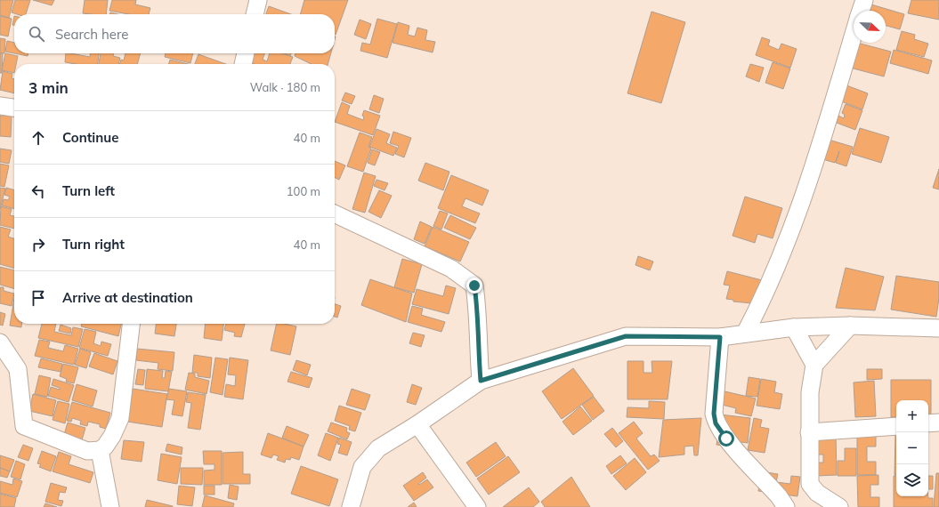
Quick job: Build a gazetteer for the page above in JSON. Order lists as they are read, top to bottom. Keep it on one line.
{"north":"bottom right","page":{"search":"Search here","heading":["3 min","Walk · 180 m"],"list":[["Continue","40 m"],["Turn left","100 m"],["Turn right","40 m"],"Arrive at destination"],"map_buttons":["+","−"]}}
